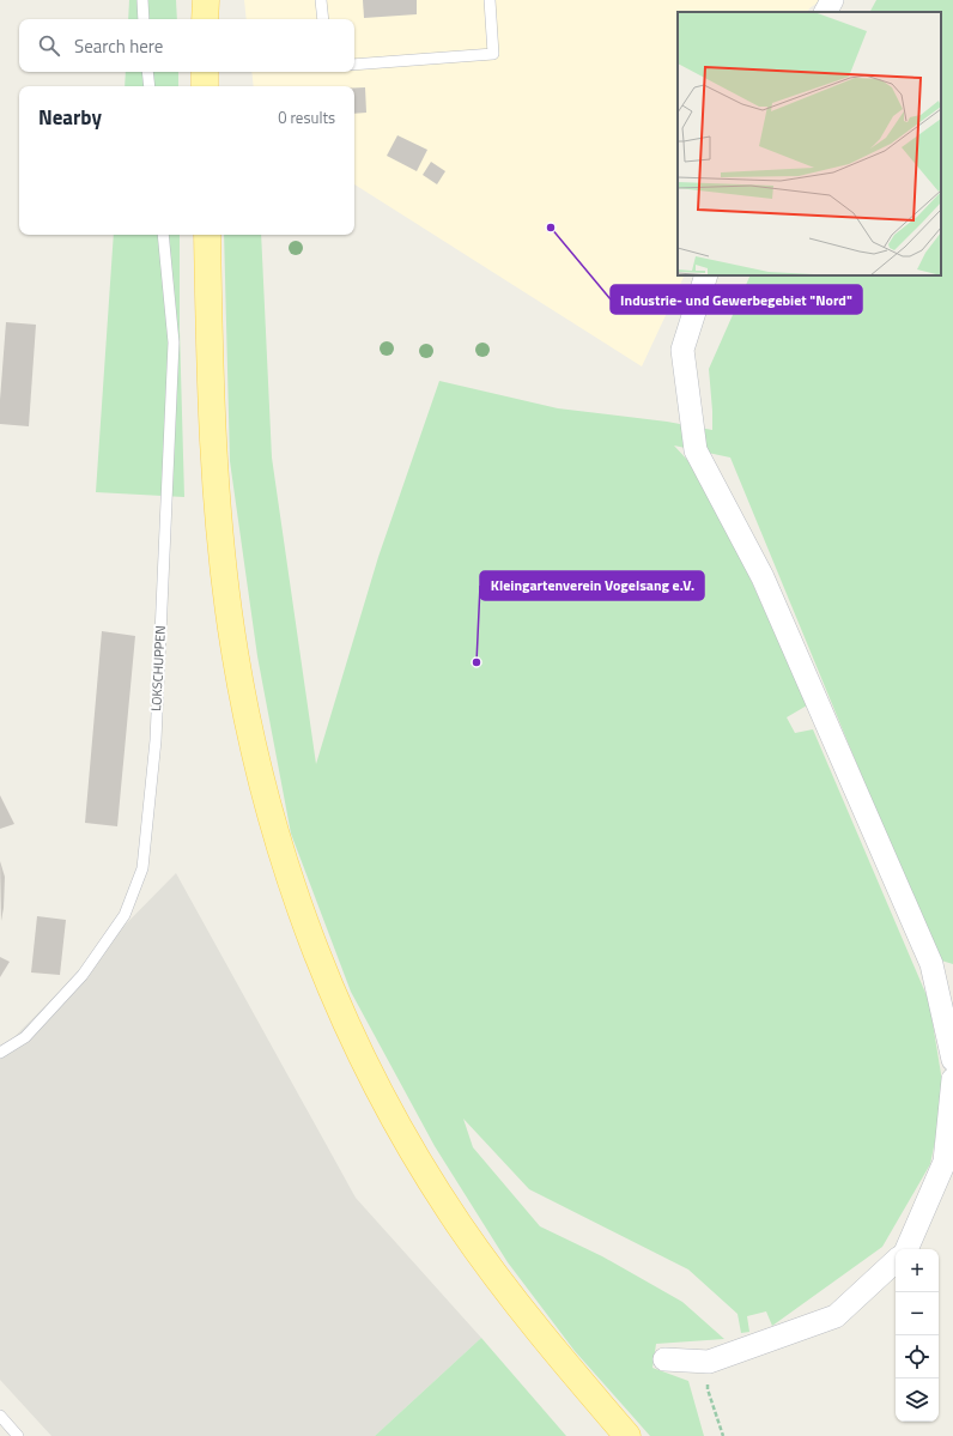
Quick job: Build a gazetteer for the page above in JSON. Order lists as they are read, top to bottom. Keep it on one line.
{"streets":{"lane":["LOKSCHUPPEN"]},"places":["Industrie- und Gewerbegebiet \"Nord\"","Kleingartenverein Vogelsang e.V."],"page":{"search":"Search here","heading":["Nearby","0 results"],"map_buttons":["+","−"]}}
